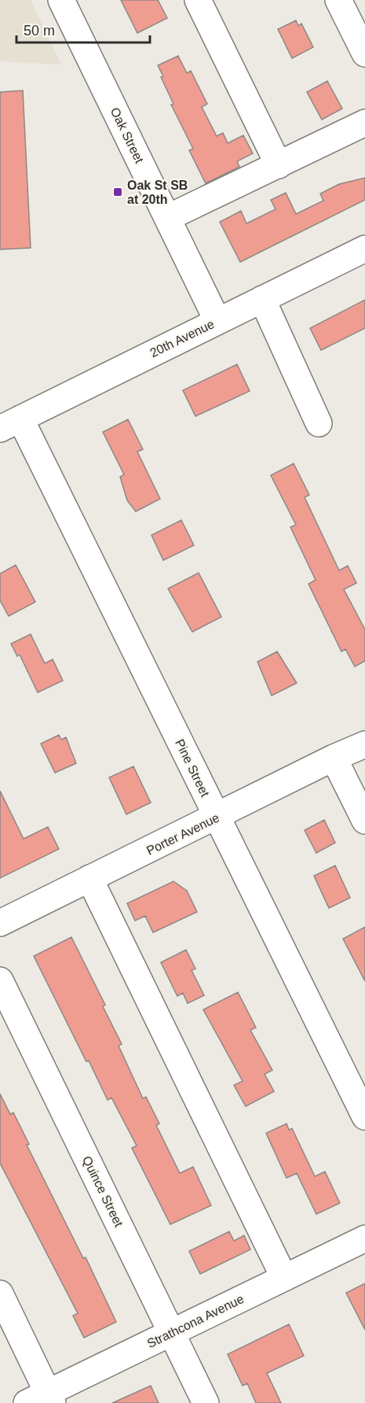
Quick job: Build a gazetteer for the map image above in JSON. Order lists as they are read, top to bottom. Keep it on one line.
{"streets":{"street":["Oak Street","20th Avenue","Pine Street","Porter Avenue","Quince Street","Strathcona Avenue"]},"crossings":[["Oak Street","20th Avenue"],["20th Avenue","Pine Street"],["Pine Street","Porter Avenue"],["Quince Street","Strathcona Avenue"]],"places":{"transit":["Oak St SB at 20th"]},"scale_bar":"50 m"}
